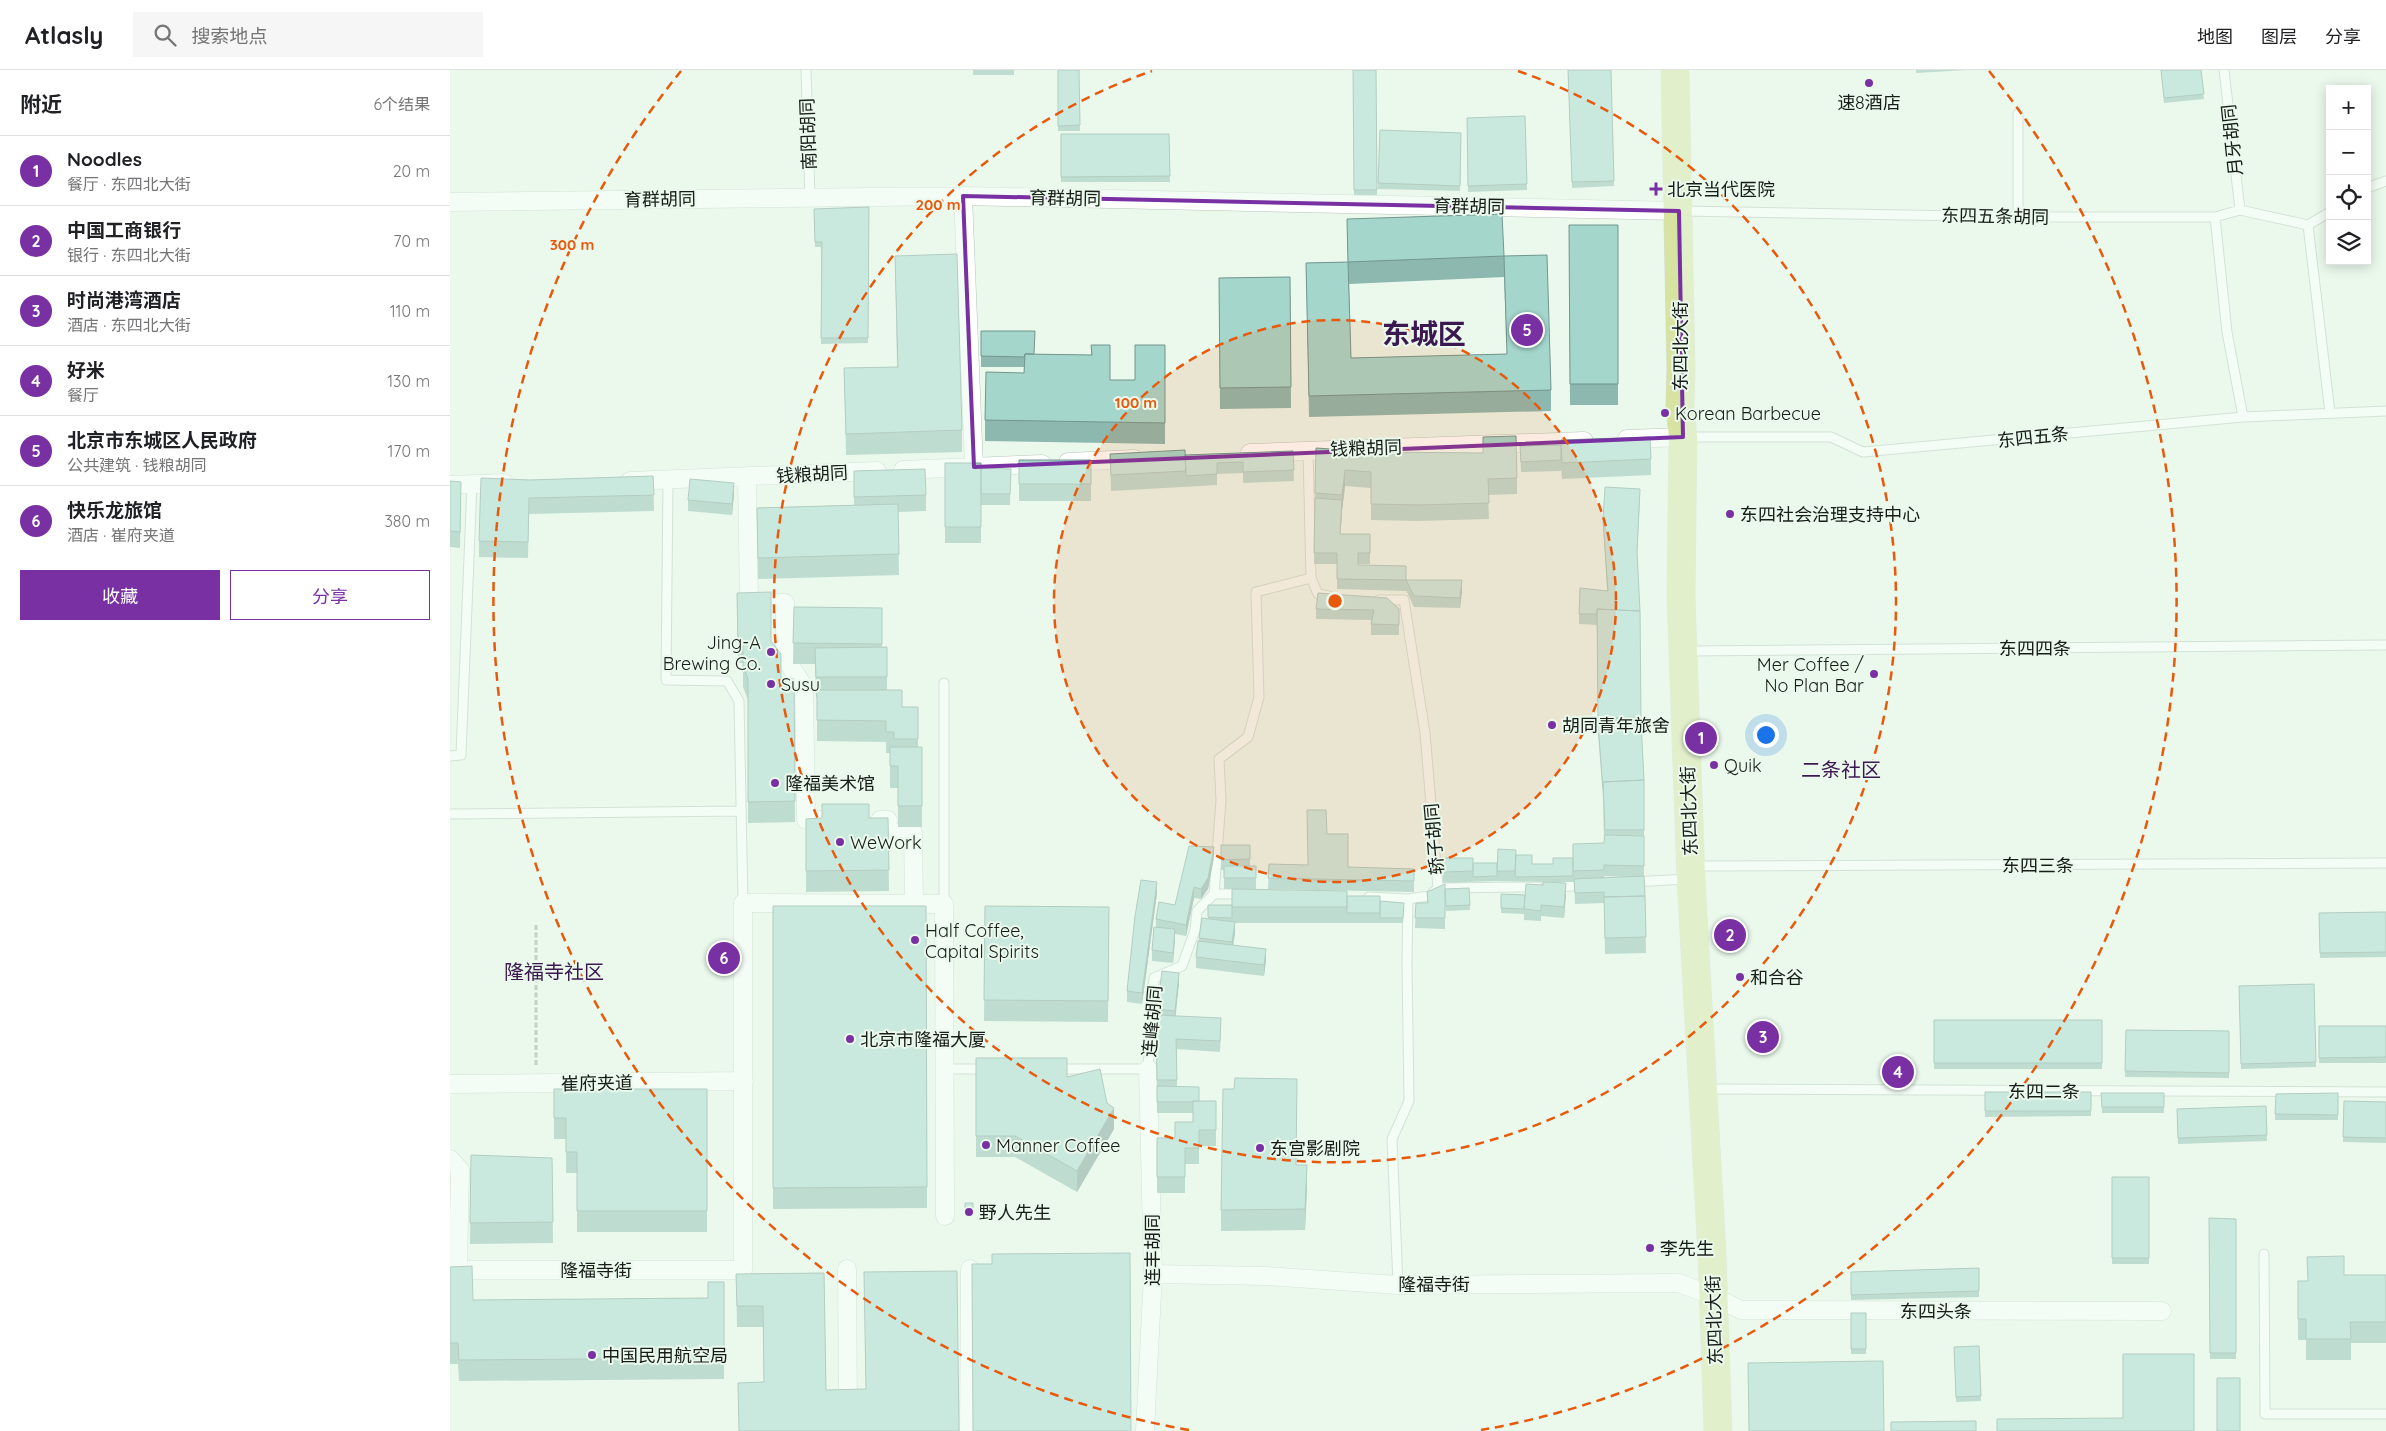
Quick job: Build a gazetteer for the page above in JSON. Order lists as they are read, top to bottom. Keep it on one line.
{"streets":{"main road":["东四北大街"],"street":["育群胡同","钱粮胡同","崔府夹道","连丰胡同","隆福寺街","东四头条"],"lane":["南阳胡同","月牙胡同","东四五条胡同","东四五条","东四四条","轿子胡同","东四三条","连峰胡同","东四二条"]},"crossings":[["南阳胡同","育群胡同"],["月牙胡同","东四五条胡同"],["育群胡同","东四五条胡同"],["育群胡同","东四北大街"],["东四五条胡同","东四北大街"],["东四北大街","东四五条"],["东四北大街","钱粮胡同"],["东四北大街","东四四条"],["东四北大街","东四三条"],["东四北大街","东四二条"],["东四北大街","隆福寺街"],["东四北大街","东四头条"],["东四五条","钱粮胡同"],["连峰胡同","连丰胡同"],["崔府夹道","隆福寺街"],["连丰胡同","隆福寺街"],["隆福寺街","东四头条"]],"districts":["东城区","二条社区","隆福寺社区"],"places":{"other":["速8酒店","Korean Barbecue","东四社会治理支持中心","Jing-A Brewing Co.","Mer Coffee / No Plan Bar","Susu","胡同青年旅舍","Quik","隆福美术馆","WeWork","Half Coffee, Capital Spirits","和合谷","北京市隆福大厦","Manner Coffee","东宫影剧院","野人先生","李先生","中国民用航空局"],"health":["北京当代医院"]},"page":{"header":"Atlasly","search":"搜索地点","nav":["地图","图层","分享"],"heading":["附近","6个结果"],"map_buttons":["+","−"],"list":[{"mark":"1","name":"Noodles","note":"餐厅 · 东四北大街","value":"20 m"},{"mark":"2","name":"中国工商银行","note":"银行 · 东四北大街","value":"70 m"},{"mark":"3","name":"时尚港湾酒店","note":"酒店 · 东四北大街","value":"110 m"},{"mark":"4","name":"好米","note":"餐厅","value":"130 m"},{"mark":"5","name":"北京市东城区人民政府","note":"公共建筑 · 钱粮胡同","value":"170 m"},{"mark":"6","name":"快乐龙旅馆","note":"酒店 · 崔府夹道","value":"380 m"}],"pins":["5","1","2","6","3","4"],"buttons":["收藏","分享"]},"rings":["200 m","300 m","100 m"]}
